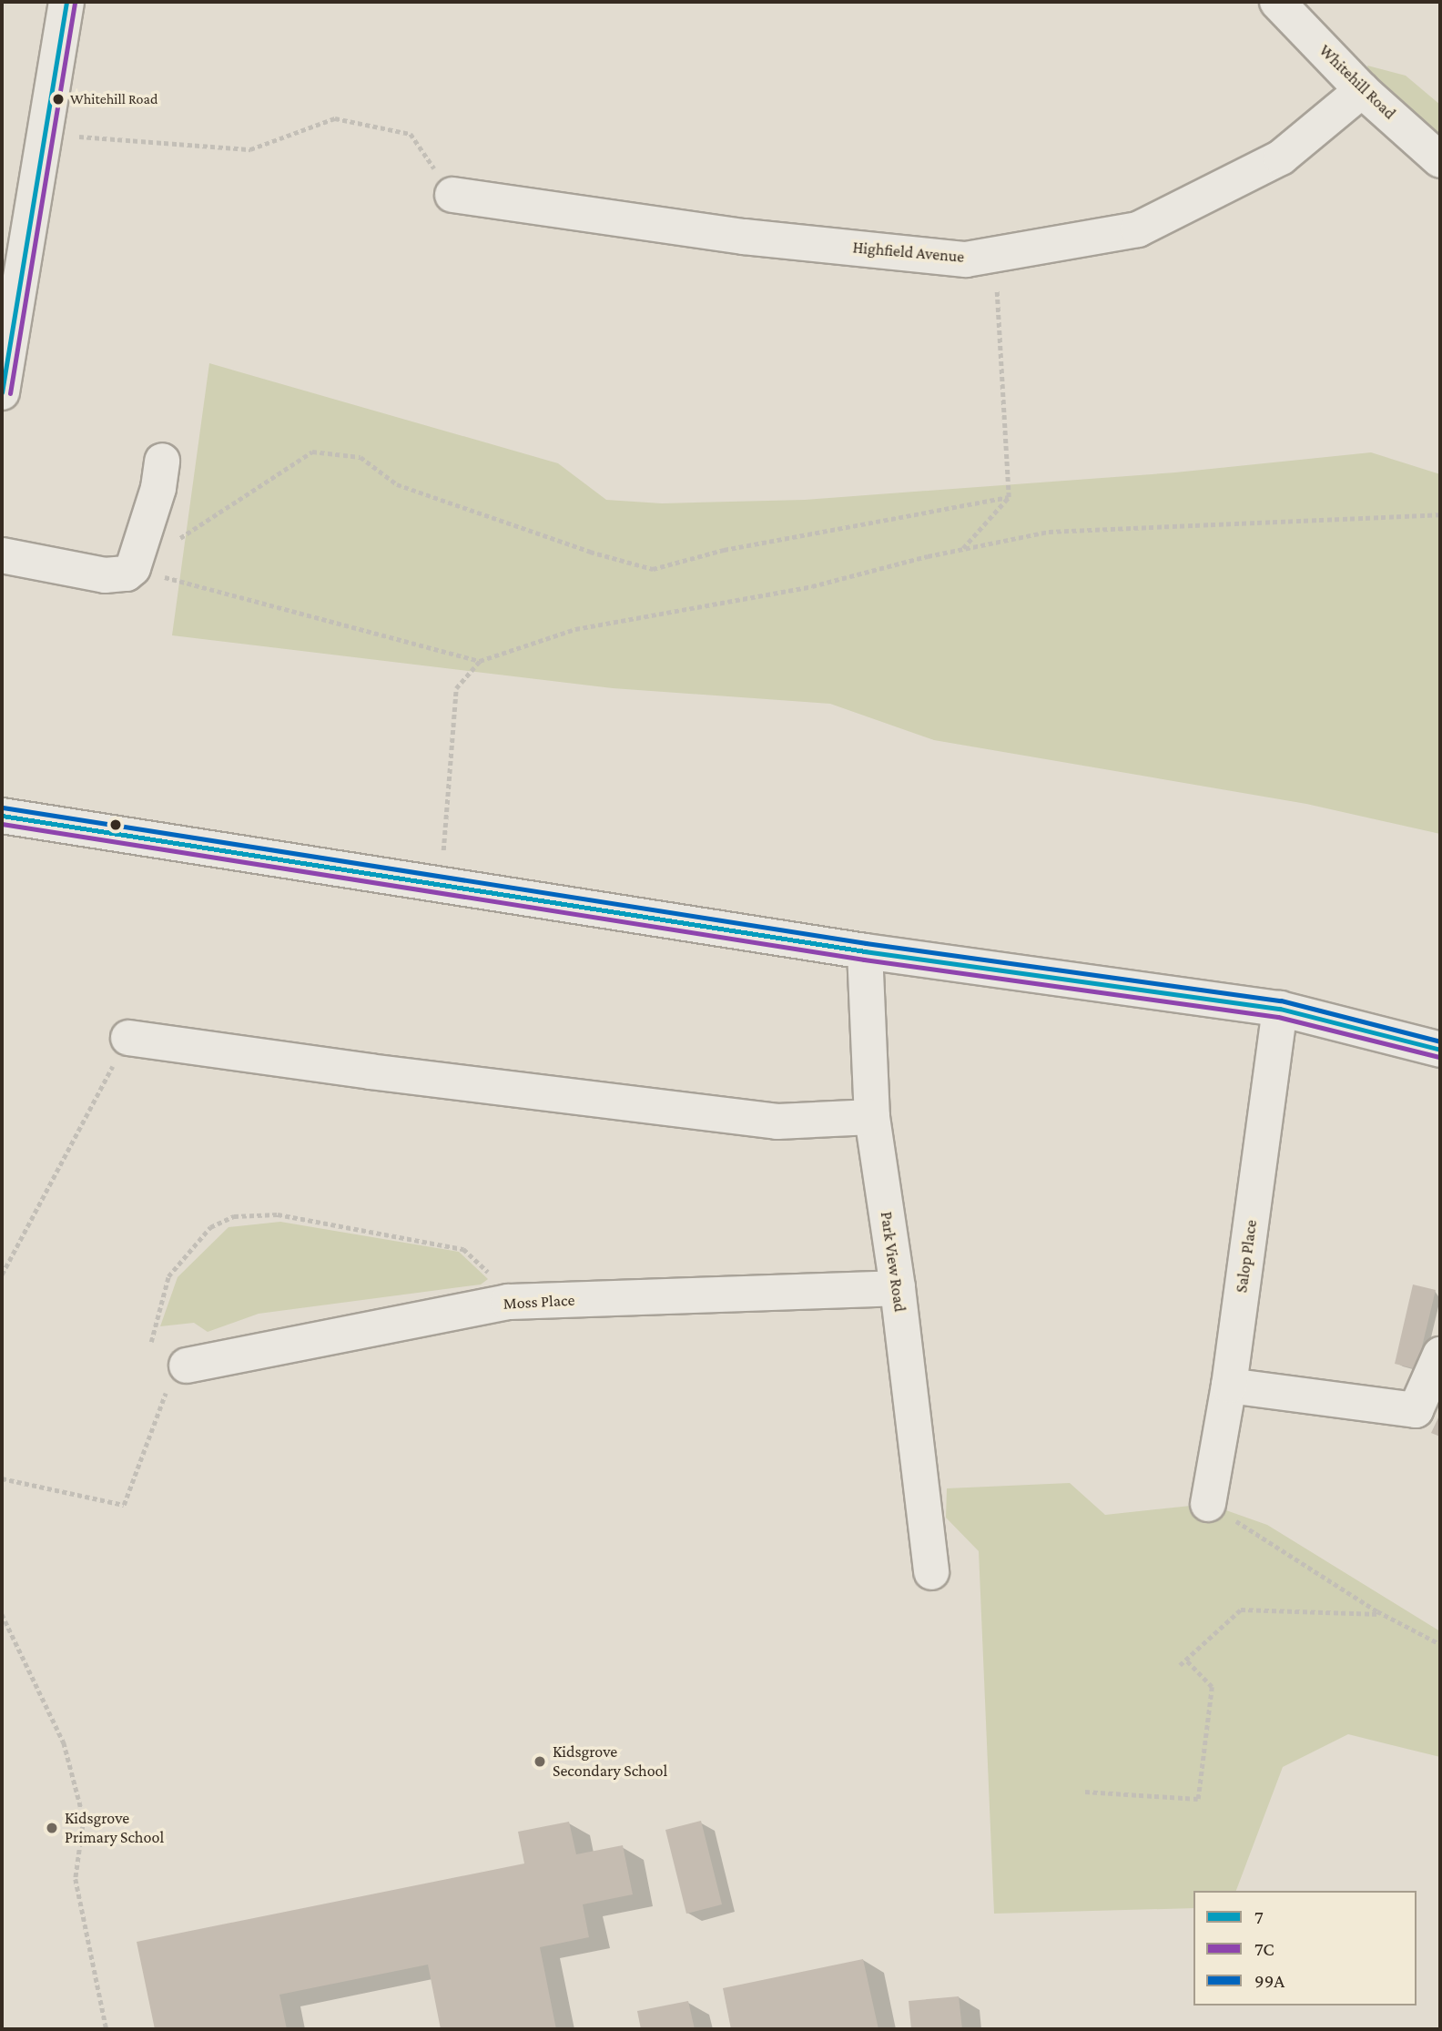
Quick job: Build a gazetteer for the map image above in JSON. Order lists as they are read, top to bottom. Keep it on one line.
{"streets":{"street":["Whitehill Road","Highfield Avenue","Salop Place","Park View Road","Moss Place"]},"crossings":[["Whitehill Road","Highfield Avenue"],["Park View Road","Moss Place"]],"places":["Whitehill Road","Kidsgrove Secondary School","Kidsgrove Primary School"],"lines":["transit line 7","transit line 7C","transit line 99A"],"legend":["7","7C","99A"]}
